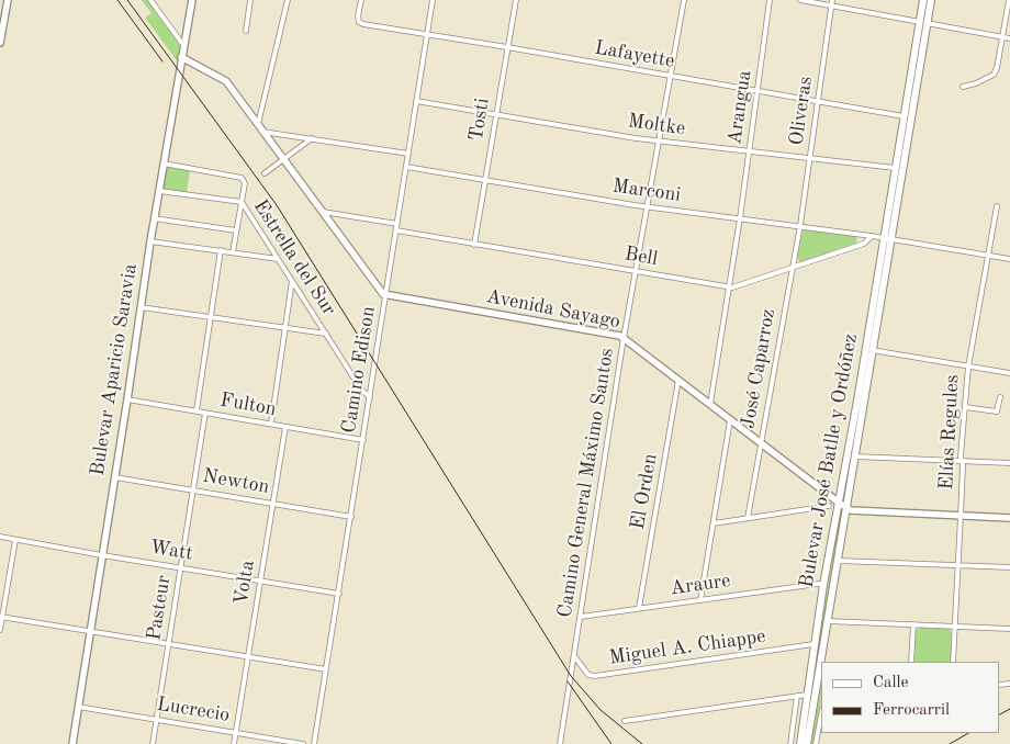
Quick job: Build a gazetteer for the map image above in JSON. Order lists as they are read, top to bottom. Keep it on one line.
{"streets":{"main road":["Bulevar José Batlle y Ordóñez"],"street":["Lafayette","Arangua","Oliveras","Tosti","Moltke","Marconi","Bell","Estrella del Sur","Avenida Sayago","José Caparroz","Bulevar Aparicio Saravia","Camino Edison","Fulton","Elías Regules","Newton","Camino General Máximo Santos","El Orden","Watt","Volta","Araure","Pasteur","Miguel A. Chiappe","Lucrecio"]},"crossings":[["Lafayette","Arangua"],["Lafayette","Oliveras"],["Lafayette","Tosti"],["Lafayette","Camino Edison"],["Lafayette","Bulevar José Batlle y Ordóñez"],["Lafayette","Camino General Máximo Santos"],["Arangua","Moltke"],["Arangua","Marconi"],["Arangua","Bell"],["Arangua","Avenida Sayago"],["Oliveras","Moltke"],["Oliveras","Marconi"],["Oliveras","José Caparroz"],["Tosti","Moltke"],["Tosti","Marconi"],["Tosti","Bell"],["Moltke","Camino Edison"],["Moltke","Bulevar José Batlle y Ordóñez"],["Moltke","Camino General Máximo Santos"],["Marconi","Bell"],["Marconi","José Caparroz"],["Marconi","Camino Edison"],["Marconi","Bulevar José Batlle y Ordóñez"],["Marconi","Camino General Máximo Santos"],["Bell","José Caparroz"],["Bell","Camino Edison"],["Bell","Camino General Máximo Santos"],["Estrella del Sur","Bulevar Aparicio Saravia"],["Estrella del Sur","Camino Edison"],["Avenida Sayago","José Caparroz"],["Avenida Sayago","Camino Edison"],["Avenida Sayago","Elías Regules"],["Avenida Sayago","Bulevar José Batlle y Ordóñez"],["Avenida Sayago","Camino General Máximo Santos"],["Avenida Sayago","El Orden"],["Bulevar Aparicio Saravia","Fulton"],["Bulevar Aparicio Saravia","Newton"],["Bulevar Aparicio Saravia","Watt"],["Bulevar Aparicio Saravia","Lucrecio"],["Camino Edison","Fulton"],["Camino Edison","Newton"],["Camino Edison","Watt"],["Fulton","Volta"],["Fulton","Pasteur"],["Bulevar José Batlle y Ordóñez","Araure"],["Bulevar José Batlle y Ordóñez","Miguel A. Chiappe"],["Newton","Volta"],["Newton","Pasteur"],["Camino General Máximo Santos","Araure"],["Camino General Máximo Santos","Miguel A. Chiappe"],["El Orden","Araure"],["Watt","Volta"],["Watt","Pasteur"],["Volta","Lucrecio"],["Pasteur","Lucrecio"]],"legend":["Calle","Ferrocarril"]}
